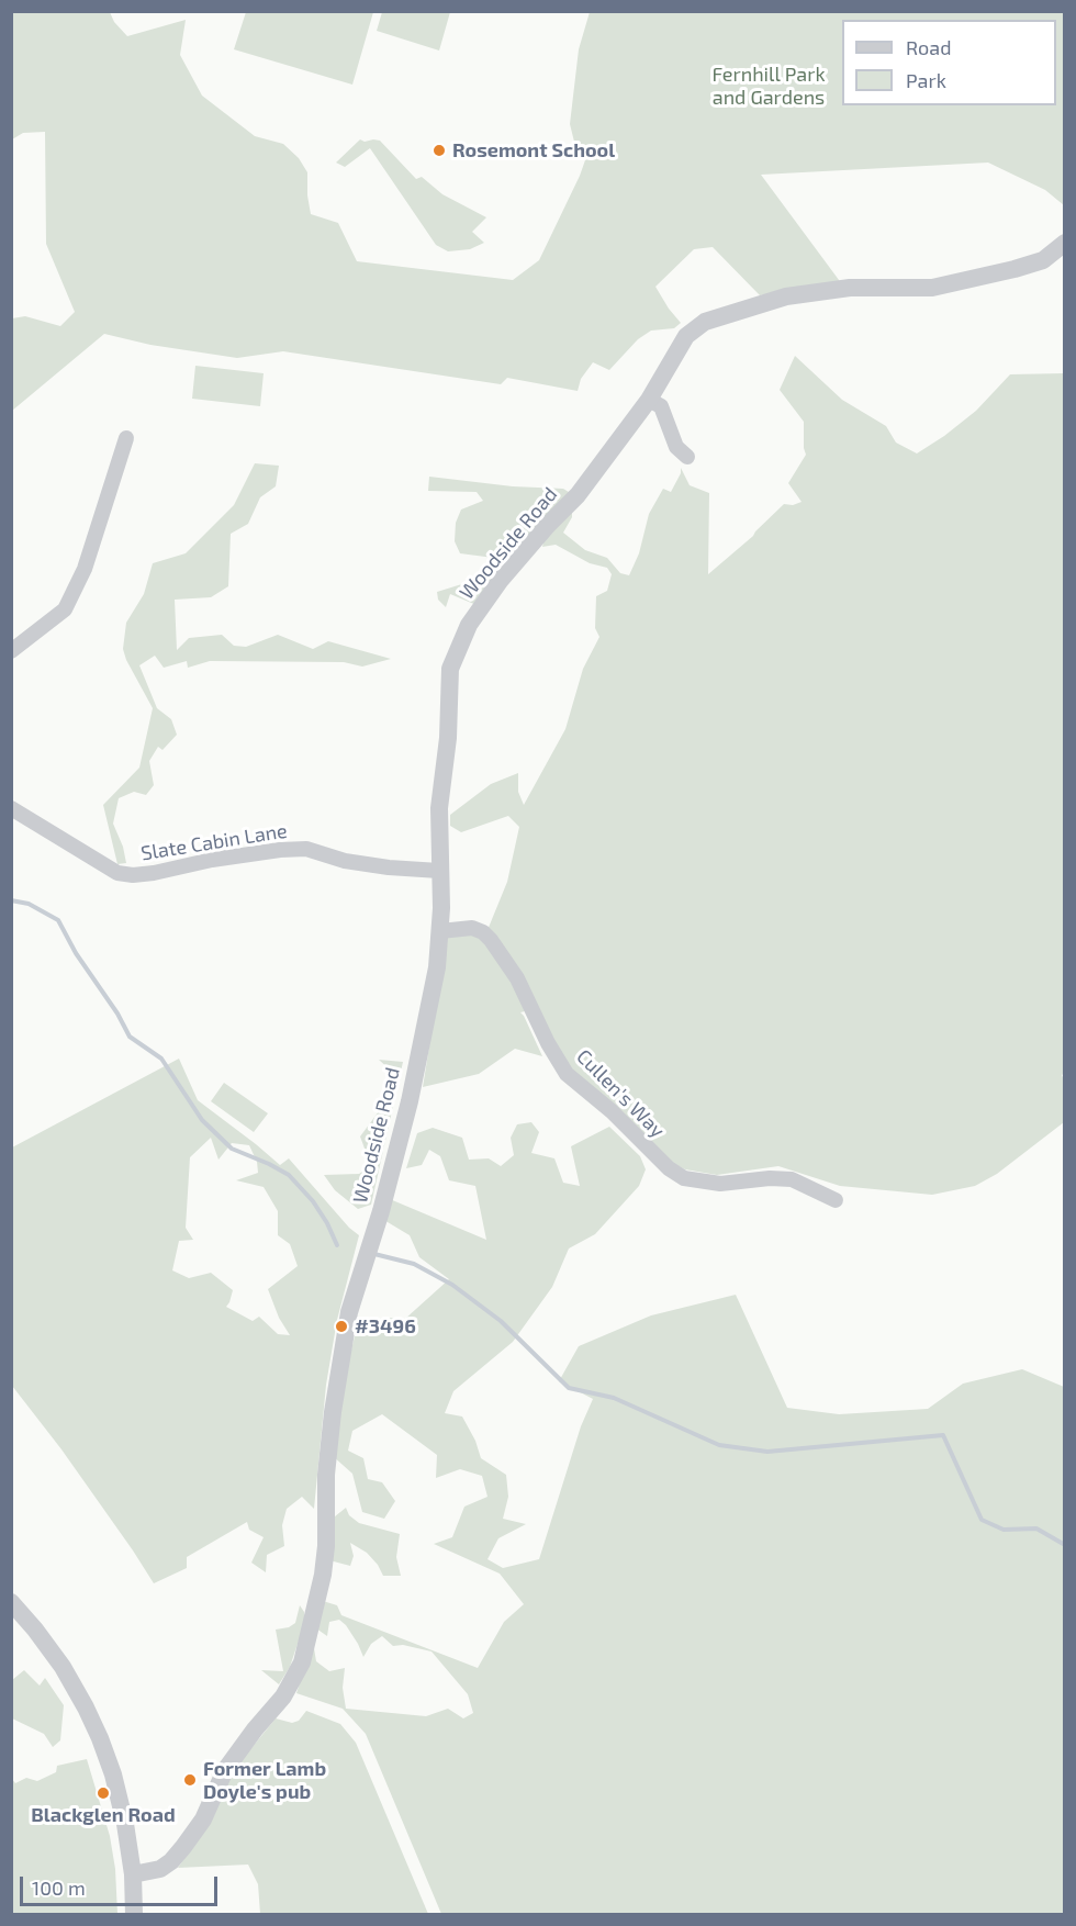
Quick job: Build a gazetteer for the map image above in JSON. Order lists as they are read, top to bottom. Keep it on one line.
{"streets":{"street":["Woodside Road","Slate Cabin Lane","Cullen's Way"]},"crossings":[["Woodside Road","Slate Cabin Lane"],["Woodside Road","Cullen's Way"]],"parks":["Fernhill Park and Gardens"],"places":["Rosemont School","#3496","Former Lamb Doyle's pub","Blackglen Road"],"legend":["Road","Park"],"scale_bar":"100 m"}
